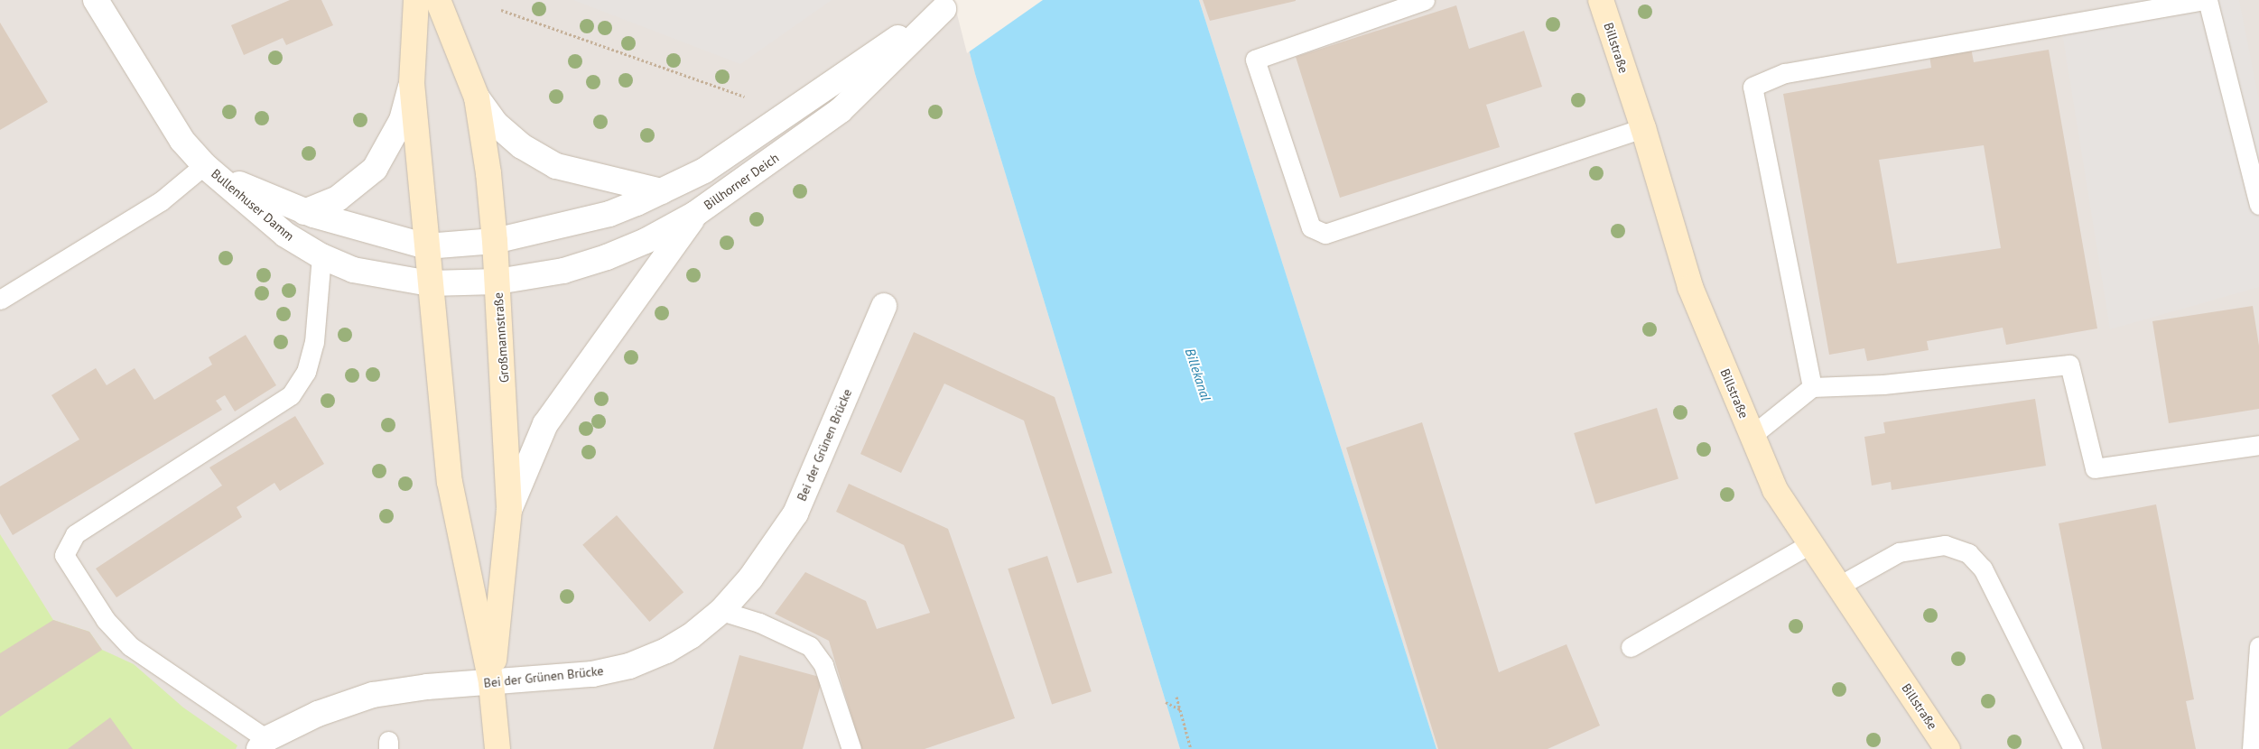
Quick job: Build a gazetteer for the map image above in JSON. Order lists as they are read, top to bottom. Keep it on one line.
{"streets":{"main road":["Billstraße","Großmannstraße"],"street":["Billhorner Deich","Bullenhuser Damm","Bei der Grünen Brücke"]},"crossings":[["Billhorner Deich","Bullenhuser Damm"],["Billhorner Deich","Großmannstraße"],["Bullenhuser Damm","Großmannstraße"],["Großmannstraße","Bei der Grünen Brücke"]],"water":["Billekanal"]}
